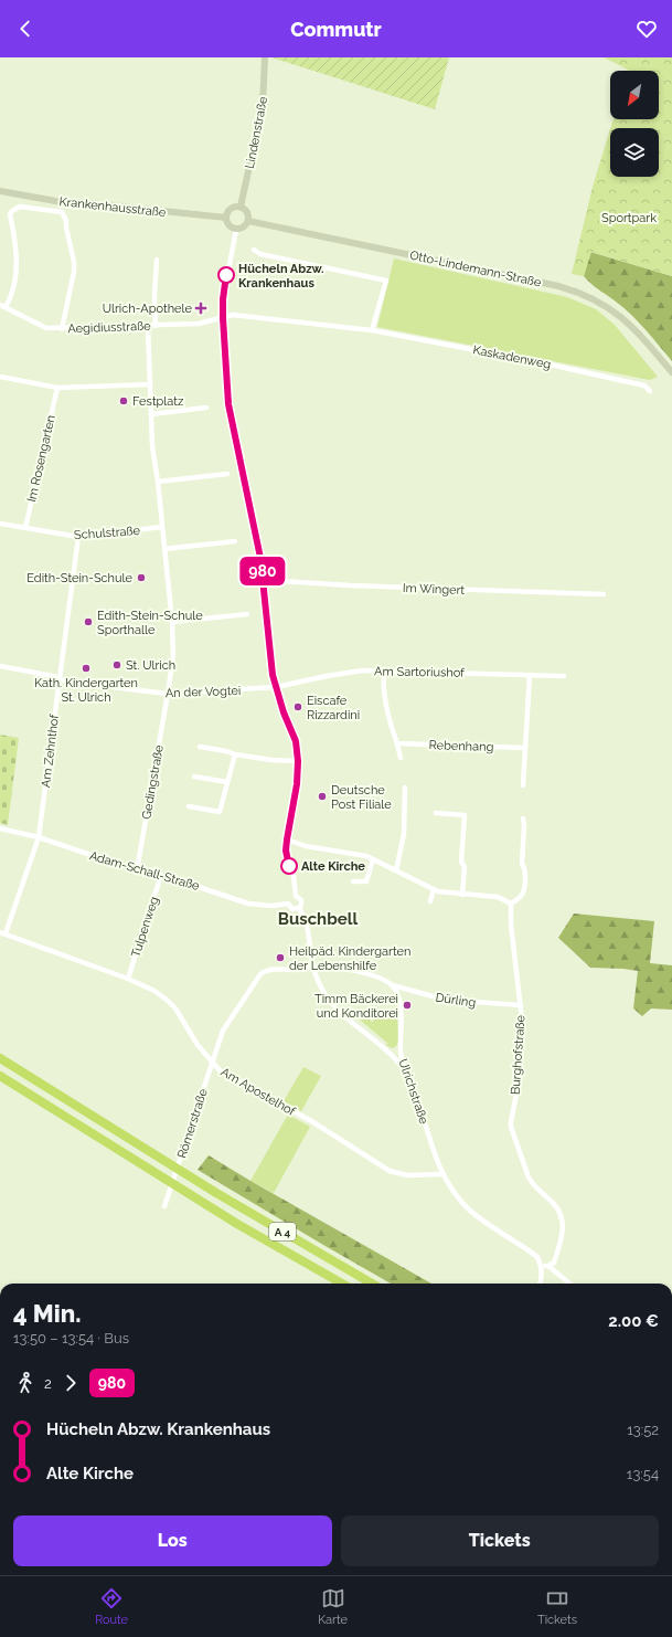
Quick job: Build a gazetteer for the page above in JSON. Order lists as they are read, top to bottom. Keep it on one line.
{"streets":{"highway":["A 4"],"street":["Lindenstraße","Krankenhausstraße","Otto-Lindemann-Straße","Aegidiusstraße","Kaskadenweg","Im Rosengarten","Schulstraße","Im Wingert","Am Sartoriushof","An der Vogtei","Rebenhang","Am Zehnthof","Gedingstraße","Adam-Schall-Straße","Tulpenweg","Dürling","Burghofstraße","Am Apostelhof","Ulrichstraße","Römerstraße"]},"crossings":[["Lindenstraße","Krankenhausstraße"],["Lindenstraße","Otto-Lindemann-Straße"],["Krankenhausstraße","Otto-Lindemann-Straße"],["Aegidiusstraße","Kaskadenweg"],["Aegidiusstraße","Gedingstraße"],["Im Rosengarten","Schulstraße"],["Schulstraße","Am Zehnthof"],["Schulstraße","Gedingstraße"],["Am Sartoriushof","An der Vogtei"],["An der Vogtei","Am Zehnthof"],["An der Vogtei","Gedingstraße"],["Am Zehnthof","Adam-Schall-Straße"],["Am Zehnthof","Am Apostelhof"],["Gedingstraße","Adam-Schall-Straße"],["Adam-Schall-Straße","Tulpenweg"],["Tulpenweg","Am Apostelhof"],["Dürling","Burghofstraße"],["Dürling","Ulrichstraße"],["Burghofstraße","Ulrichstraße"],["Am Apostelhof","Ulrichstraße"],["Am Apostelhof","Römerstraße"]],"districts":["Buschbell"],"parks":["Sportpark"],"places":{"other":["Hücheln Abzw. Krankenhaus","Festplatz","Edith-Stein-Schule","Edith-Stein-Schule Sporthalle","St. Ulrich","Kath. Kindergarten St. Ulrich","Eiscafe Rizzardini","Deutsche Post Filiale","Alte Kirche","Heilpäd. Kindergarten der Lebenshilfe","Timm Bäckerei und Konditorei"],"health":["Ulrich-Apothele"]},"lines":["bus line 980"],"north":"bottom left","page":{"header":"Commutr","on_map":"980","heading":["4 Min.","13:50 – 13:54 · Bus","2.00 €"],"legs":["2","980"],"list":[{"name":"Hücheln Abzw. Krankenhaus","value":"13:52"},{"name":"Alte Kirche","value":"13:54"}],"buttons":["Los","Tickets"],"tabs":["Route","Karte","Tickets"]}}
